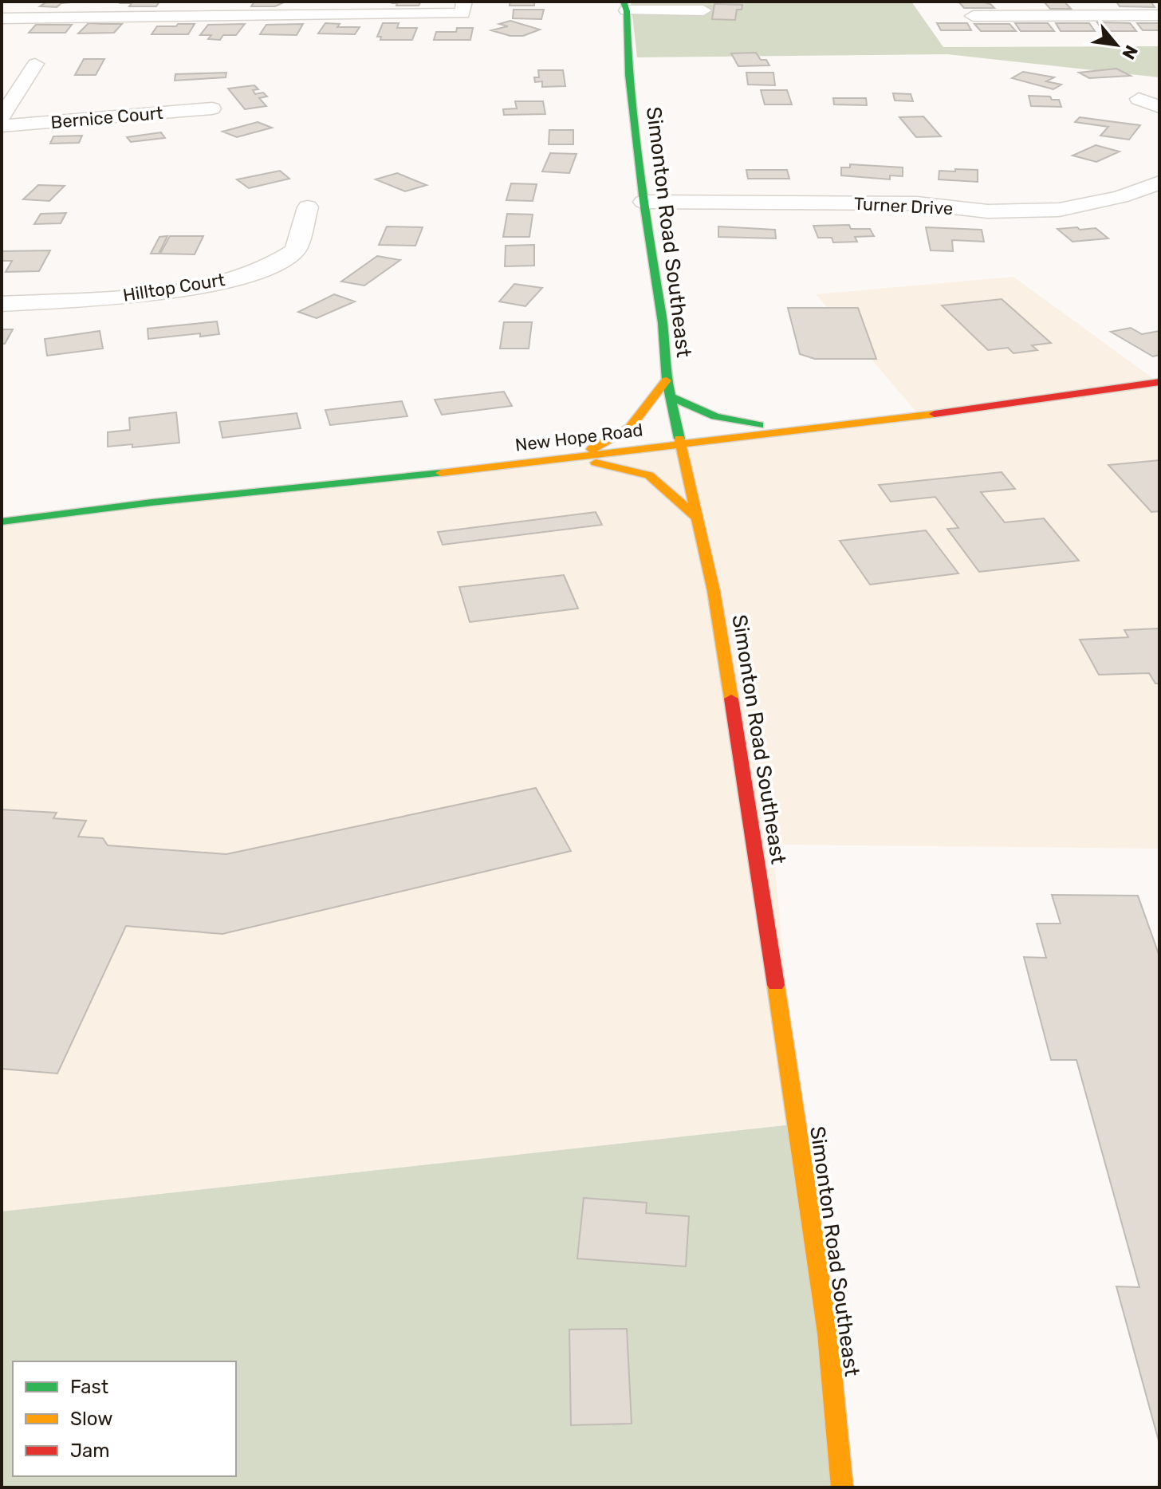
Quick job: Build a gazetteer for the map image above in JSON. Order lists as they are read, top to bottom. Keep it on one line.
{"streets":{"street":["Bernice Court","Turner Drive","Simonton Road Southeast","Hilltop Court","New Hope Road"]},"crossings":[["Turner Drive","Simonton Road Southeast"],["Simonton Road Southeast","New Hope Road"]],"legend":["Fast","Slow","Jam"],"north":"bottom right"}
